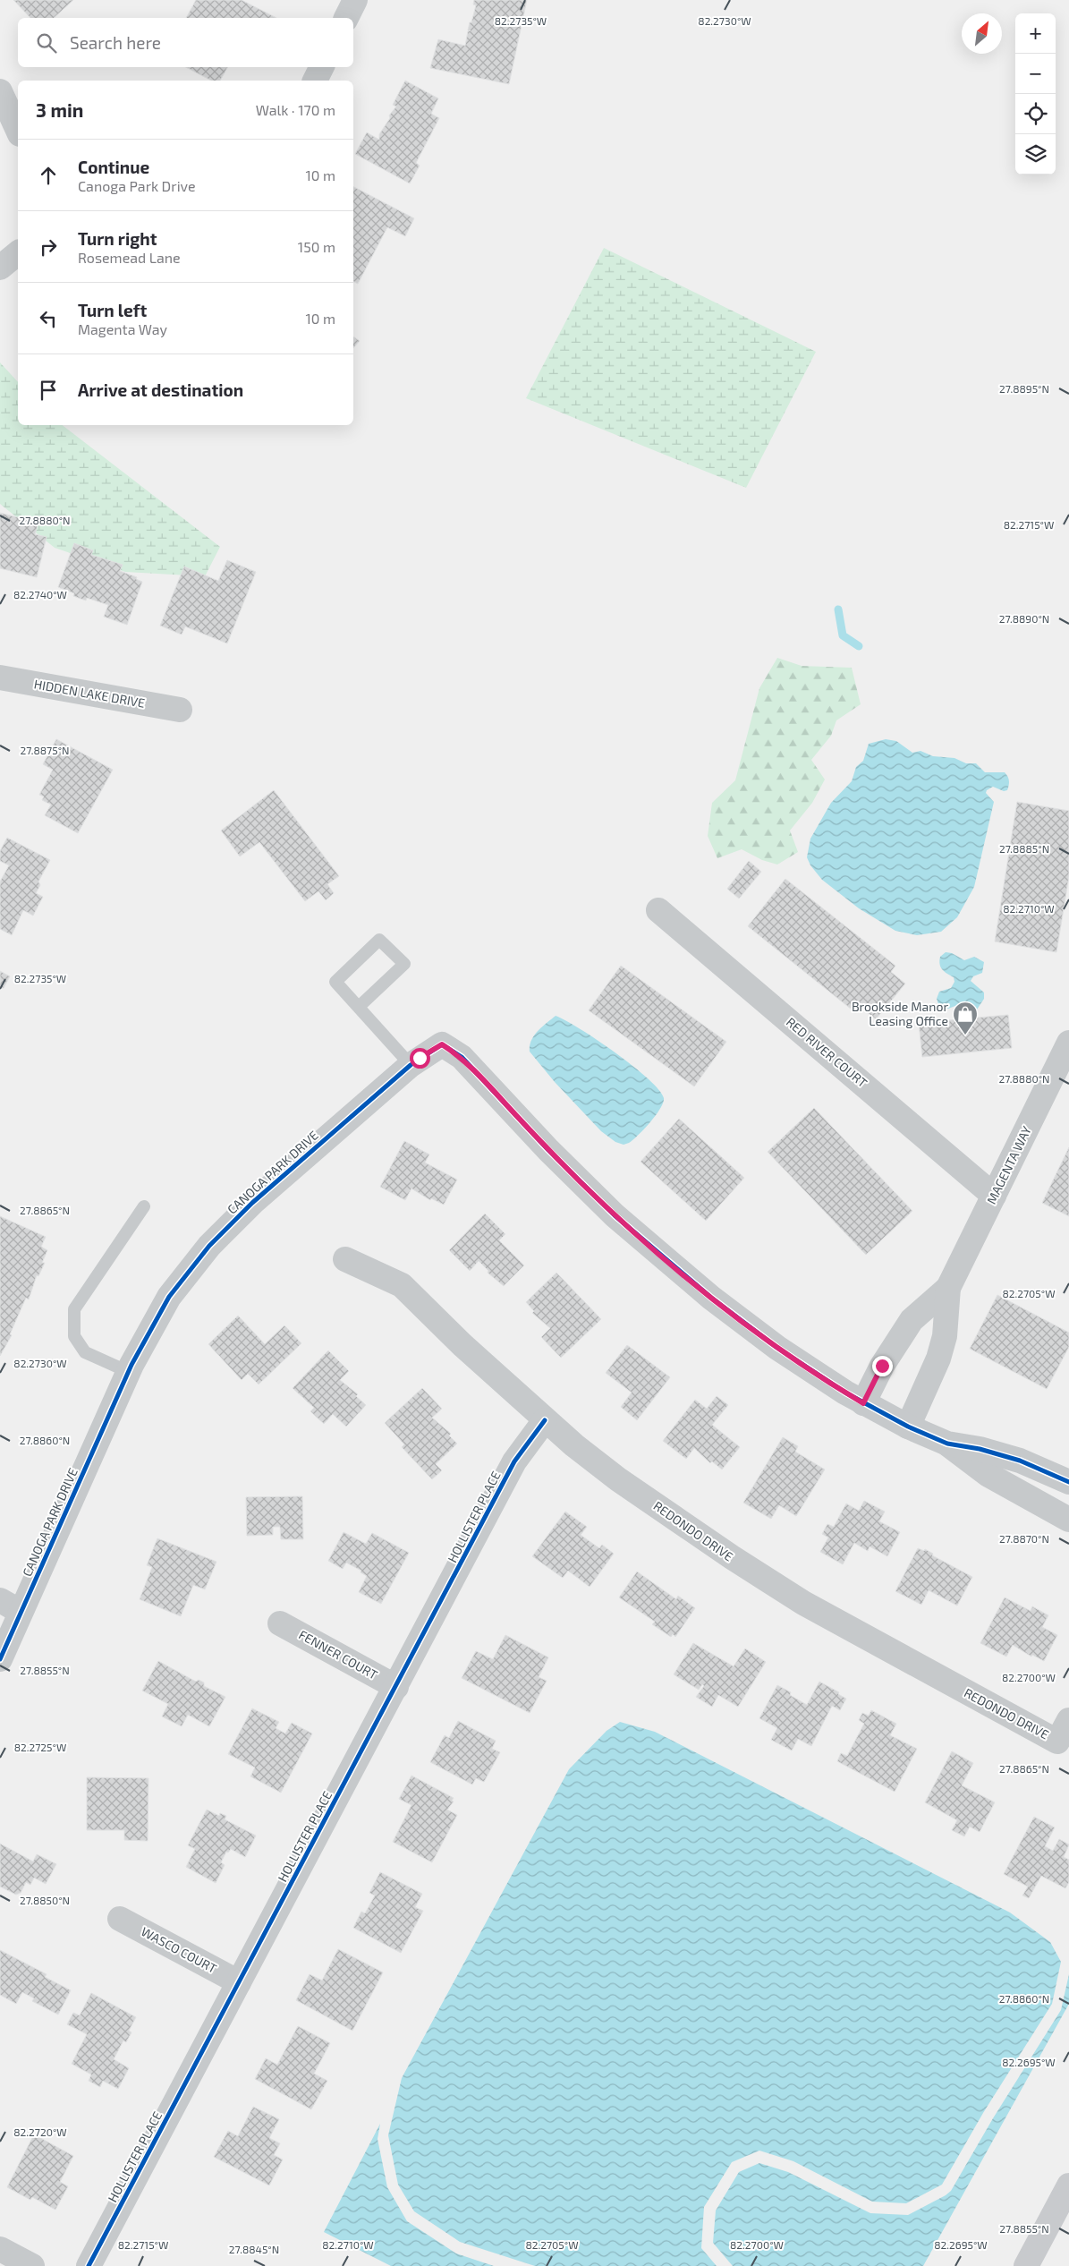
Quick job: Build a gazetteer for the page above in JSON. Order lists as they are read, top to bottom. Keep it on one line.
{"streets":{"street":["HIDDEN LAKE DRIVE","RED RIVER COURT","MAGENTA WAY","CANOGA PARK DRIVE","HOLLISTER PLACE","REDONDO DRIVE","FENNER COURT","WASCO COURT"]},"crossings":[["RED RIVER COURT","MAGENTA WAY"],["MAGENTA WAY","CANOGA PARK DRIVE"],["HOLLISTER PLACE","REDONDO DRIVE"],["HOLLISTER PLACE","FENNER COURT"],["HOLLISTER PLACE","WASCO COURT"]],"places":{"shop":["Brookside Manor Leasing Office"]},"north":"top right","page":{"map_buttons":["+","−"],"search":"Search here","heading":["3 min","Walk · 170 m"],"list":[["Continue","Canoga Park Drive","10 m"],["Turn right","Rosemead Lane","150 m"],["Turn left","Magenta Way","10 m"],"Arrive at destination"]},"coordinates":["82.2735°W","82.2730°W","27.8895°N","27.8880°N","82.2715°W","82.2740°W","27.8890°N","27.8875°N","27.8885°N","82.2710°W","27.8865°N","82.2705°W","27.8860°N","27.8870°N","27.8855°N","82.2700°W","82.2725°W","27.8850°N","82.2695°W","82.2720°W","27.8845°N"]}
